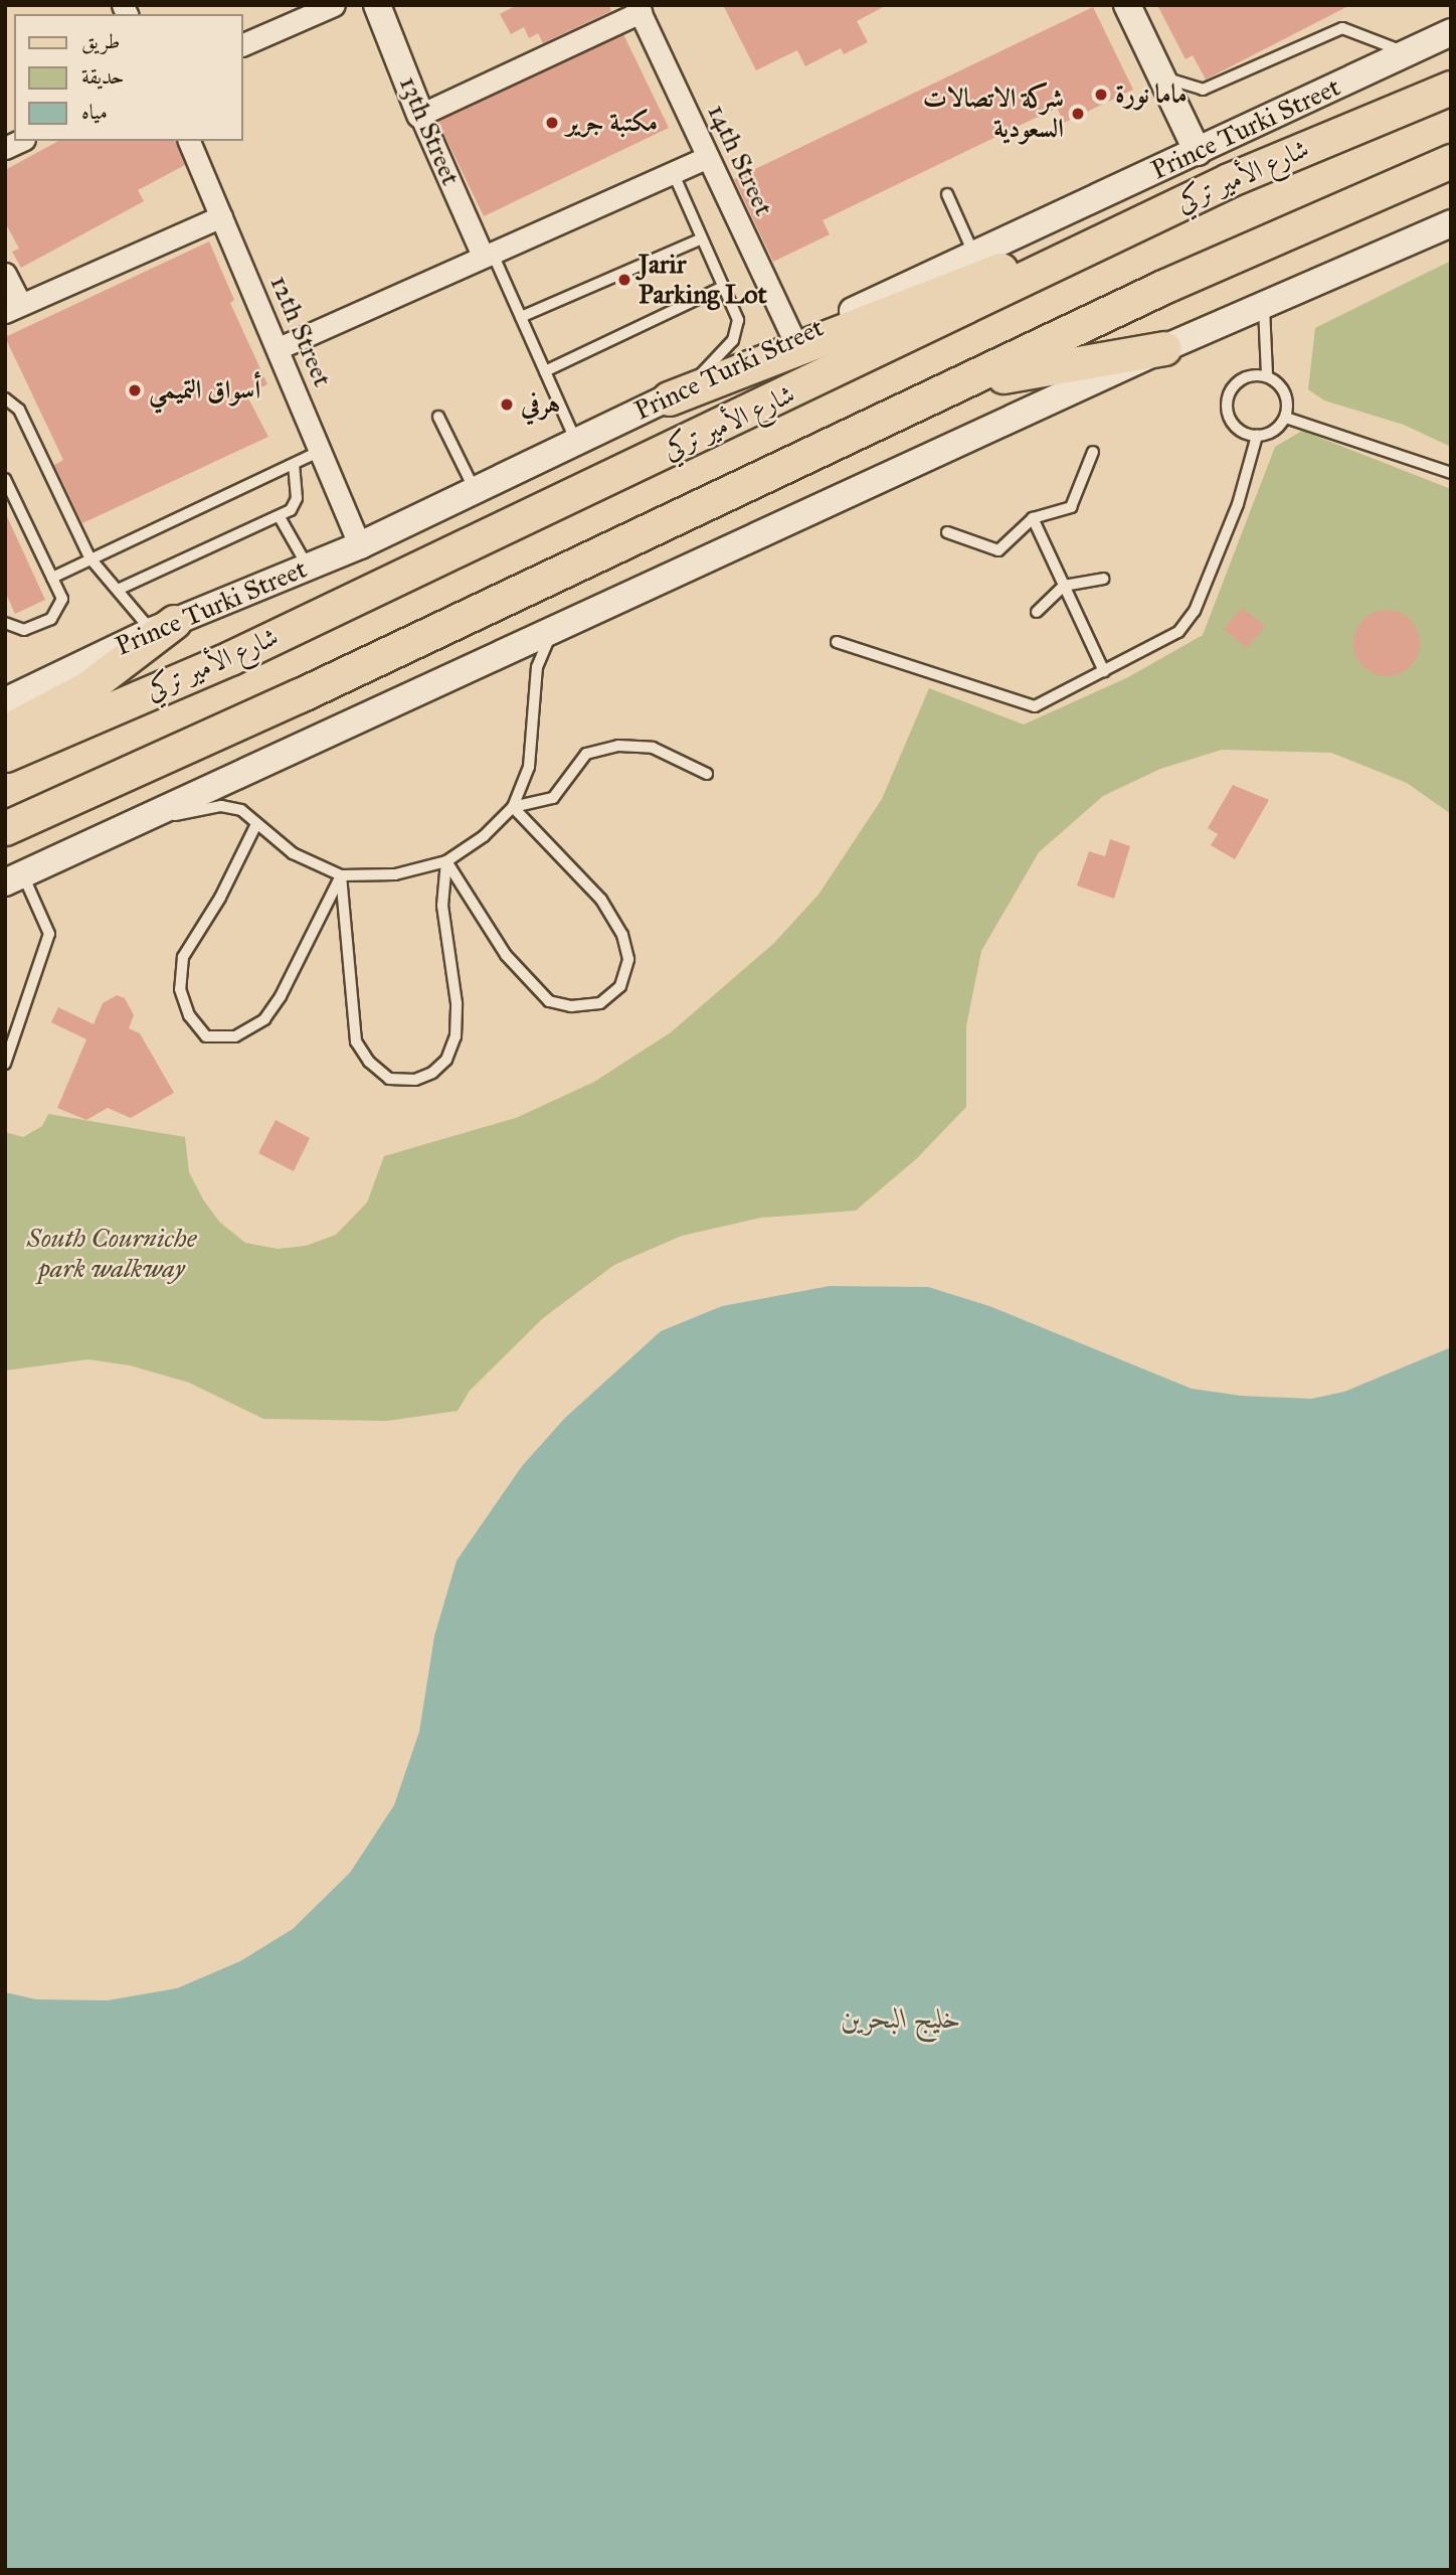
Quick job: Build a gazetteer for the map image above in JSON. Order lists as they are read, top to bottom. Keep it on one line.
{"streets":{"main road":["شارع الأمير تركي"],"street":["Prince Turki Street","13th Street","14th Street","12th Street"]},"crossings":[["Prince Turki Street","14th Street"],["Prince Turki Street","12th Street"]],"water":["خليج البحرين"],"parks":["South Courniche park walkway"],"places":["ماما نورة","شركة الاتصالات السعودية","مكتبة جرير","Jarir Parking Lot","أسواق التميمي","هرفي"],"legend":["طريق","حديقة","مياه"]}
